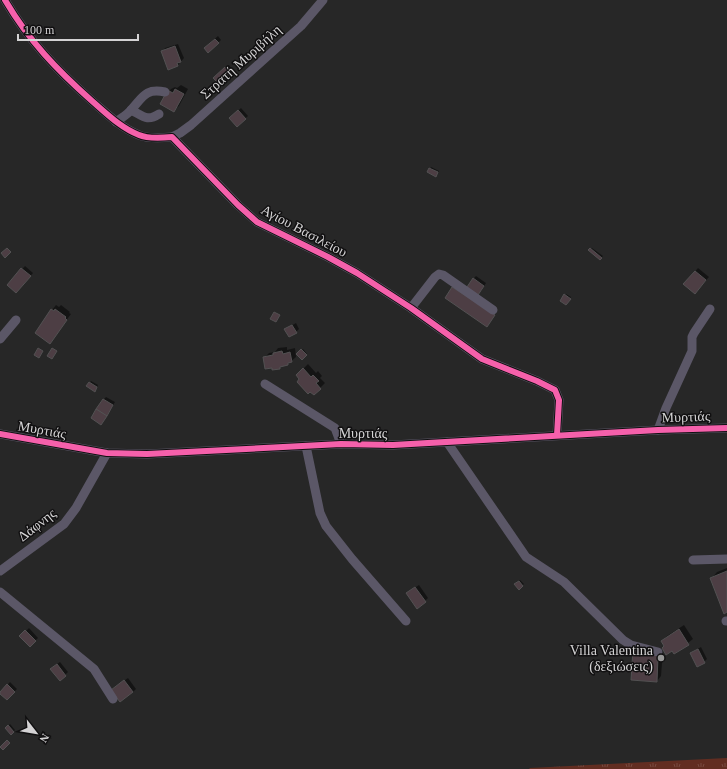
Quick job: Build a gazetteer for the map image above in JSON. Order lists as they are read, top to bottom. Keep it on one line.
{"streets":{"street":["Στρατή Μυριβήλη","Αγίου Βασιλείου","Μυρτιάς","Δάφνης"]},"crossings":[["Στρατή Μυριβήλη","Αγίου Βασιλείου"],["Αγίου Βασιλείου","Μυρτιάς"],["Μυρτιάς","Δάφνης"]],"places":["Villa Valentina (δεξιώσεις)"],"scale_bar":"100 m","north":"bottom right"}
